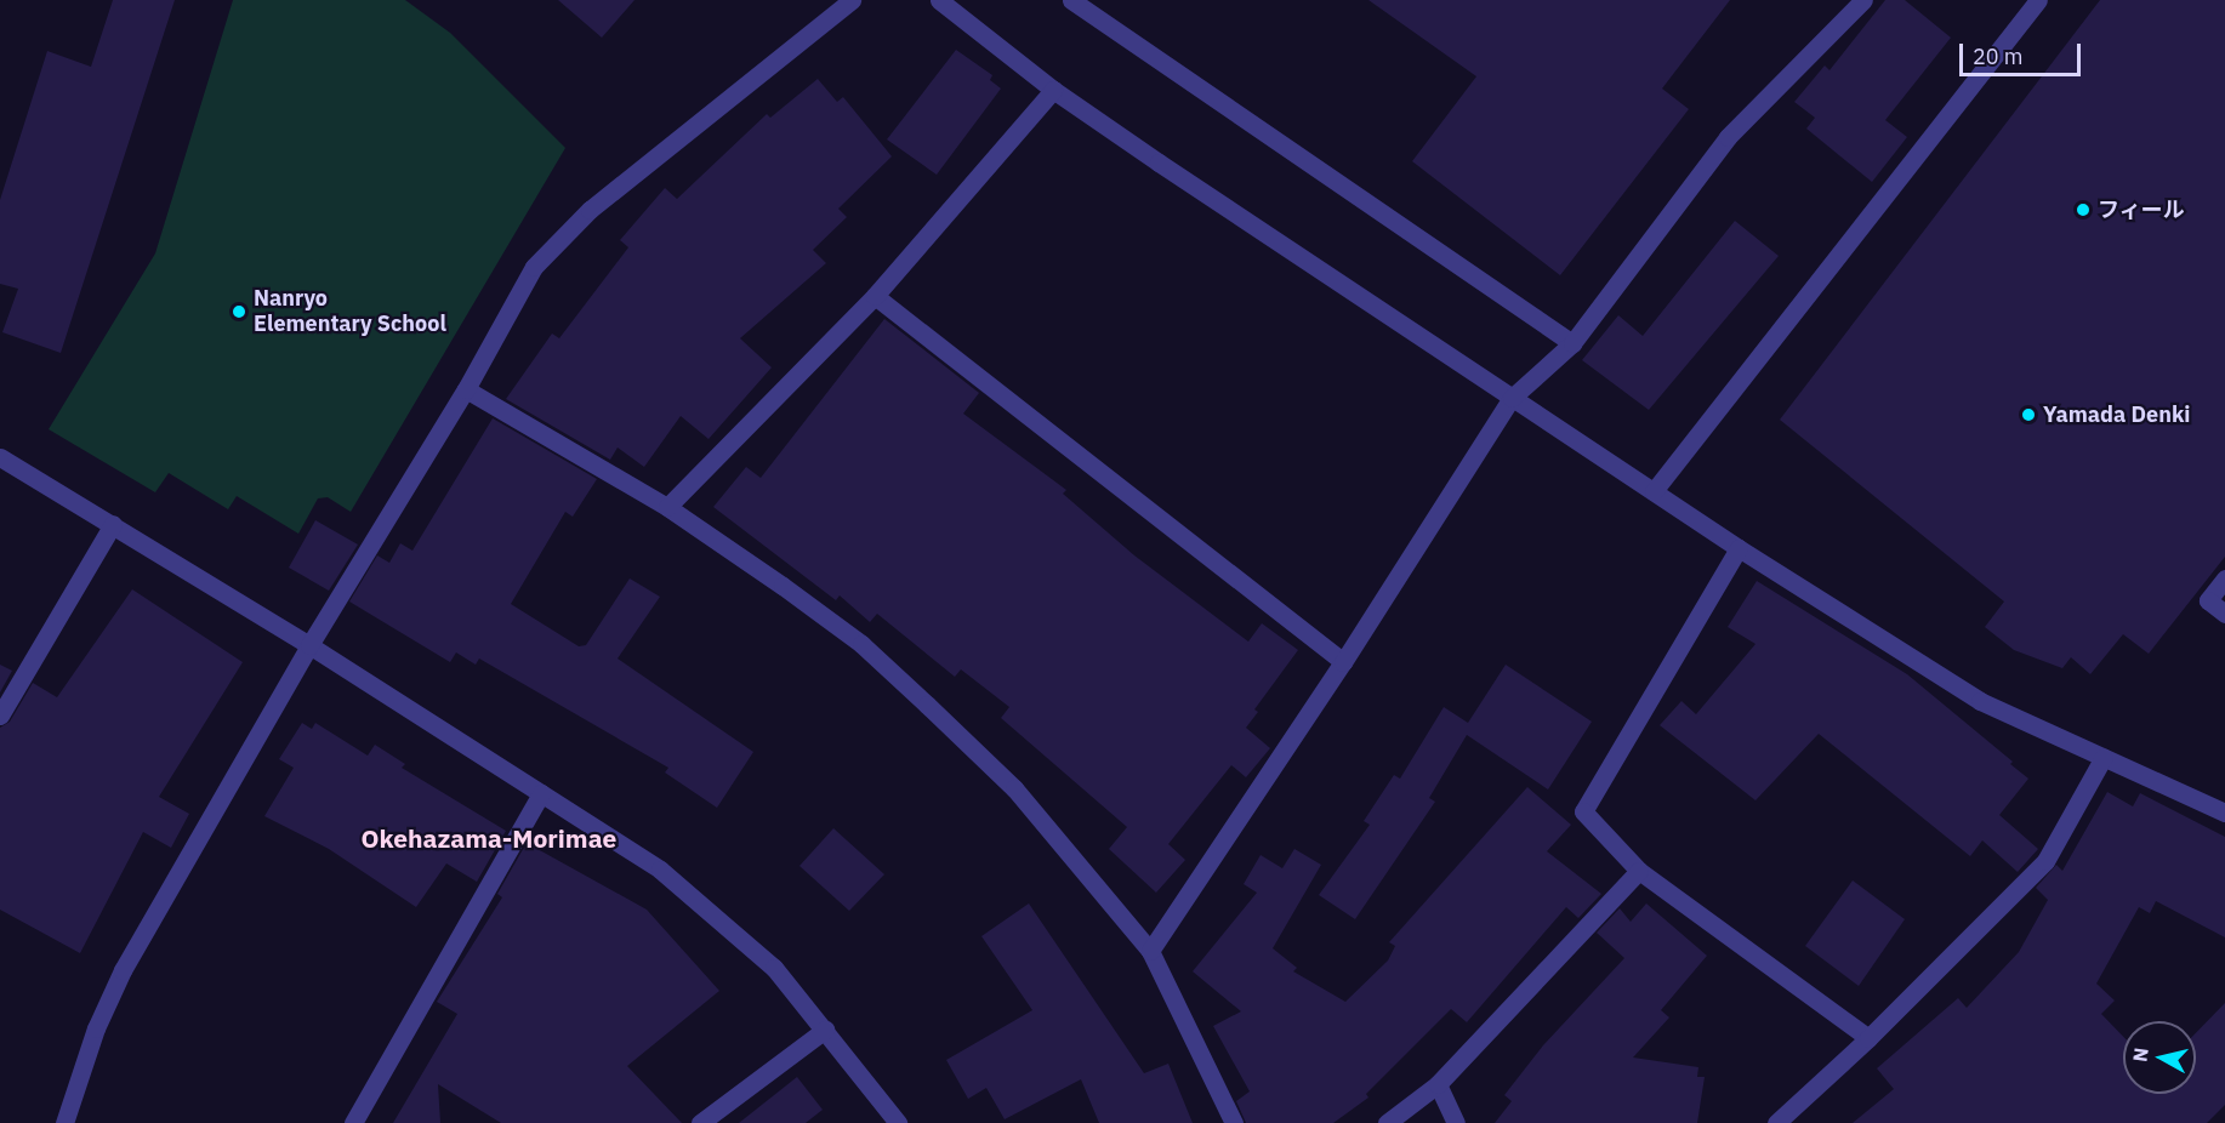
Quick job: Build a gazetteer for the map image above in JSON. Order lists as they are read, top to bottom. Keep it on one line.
{"districts":["Okehazama-Morimae"],"places":["フィール","Nanryo Elementary School","Yamada Denki"],"scale_bar":"20 m","north":"left"}
